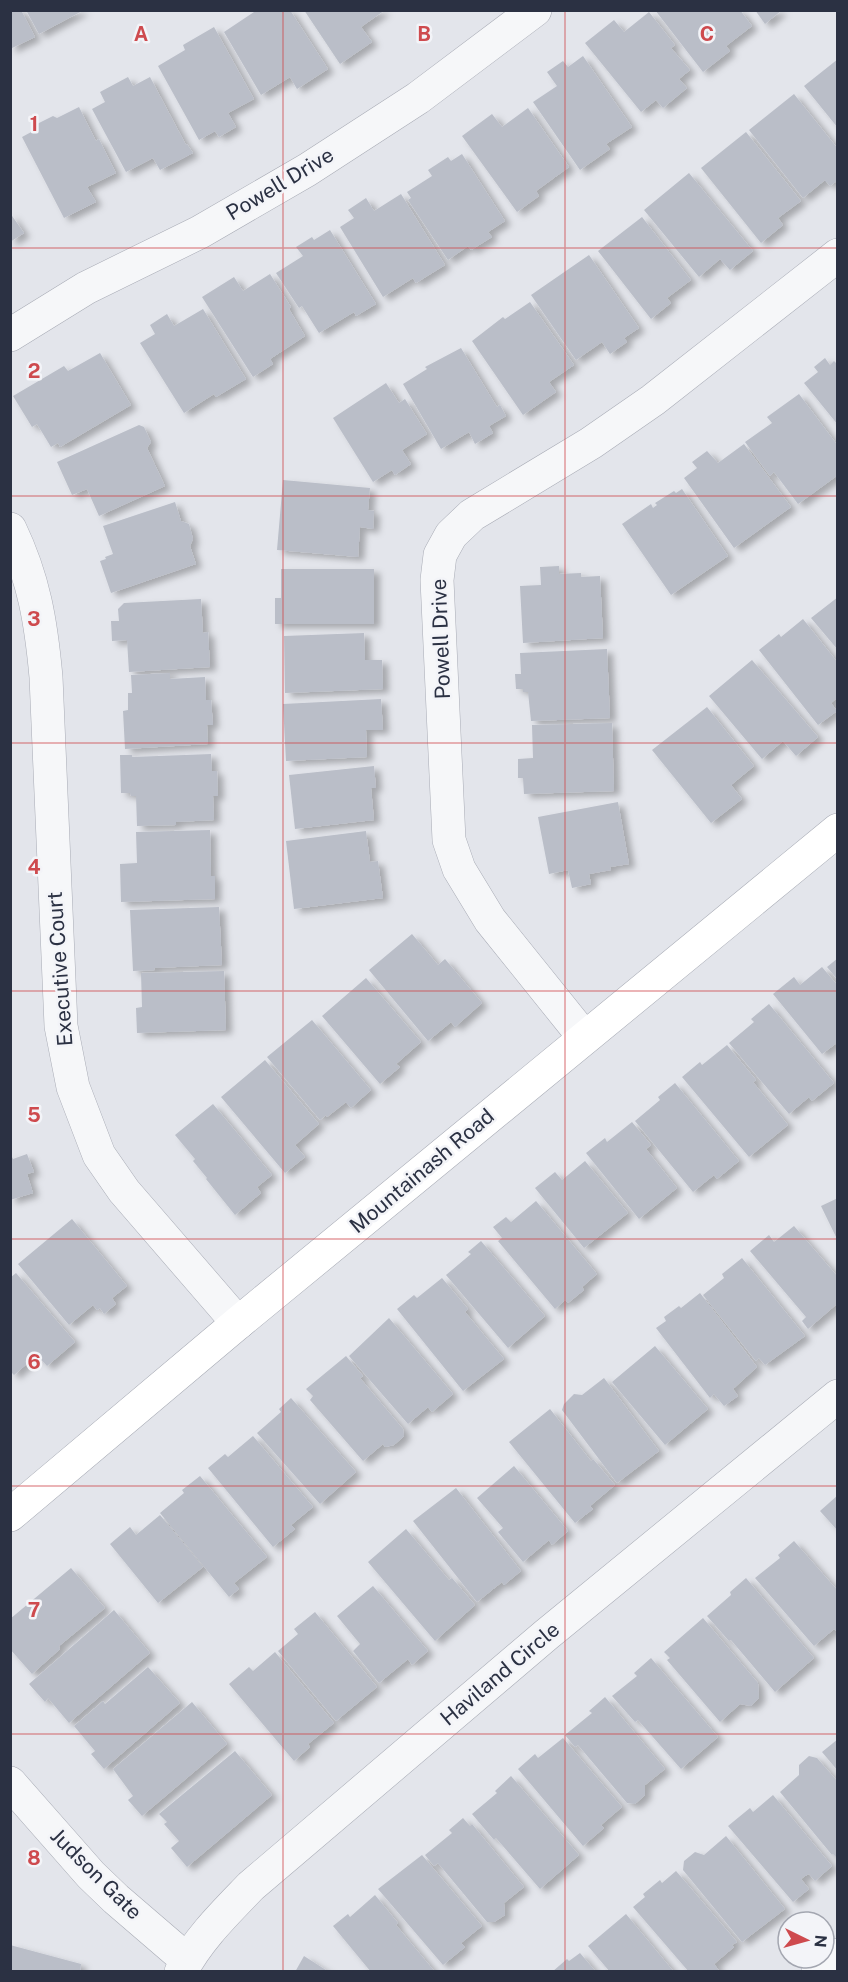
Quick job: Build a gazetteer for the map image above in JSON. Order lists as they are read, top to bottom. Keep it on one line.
{"streets":{"street":["Powell Drive","Executive Court","Mountainash Road","Haviland Circle","Judson Gate"]},"crossings":[["Powell Drive","Mountainash Road"],["Executive Court","Mountainash Road"],["Haviland Circle","Judson Gate"]],"north":"right","grid":{"columns":["A","B","C"],"rows":["1","2","3","4","5","6","7","8"]}}
